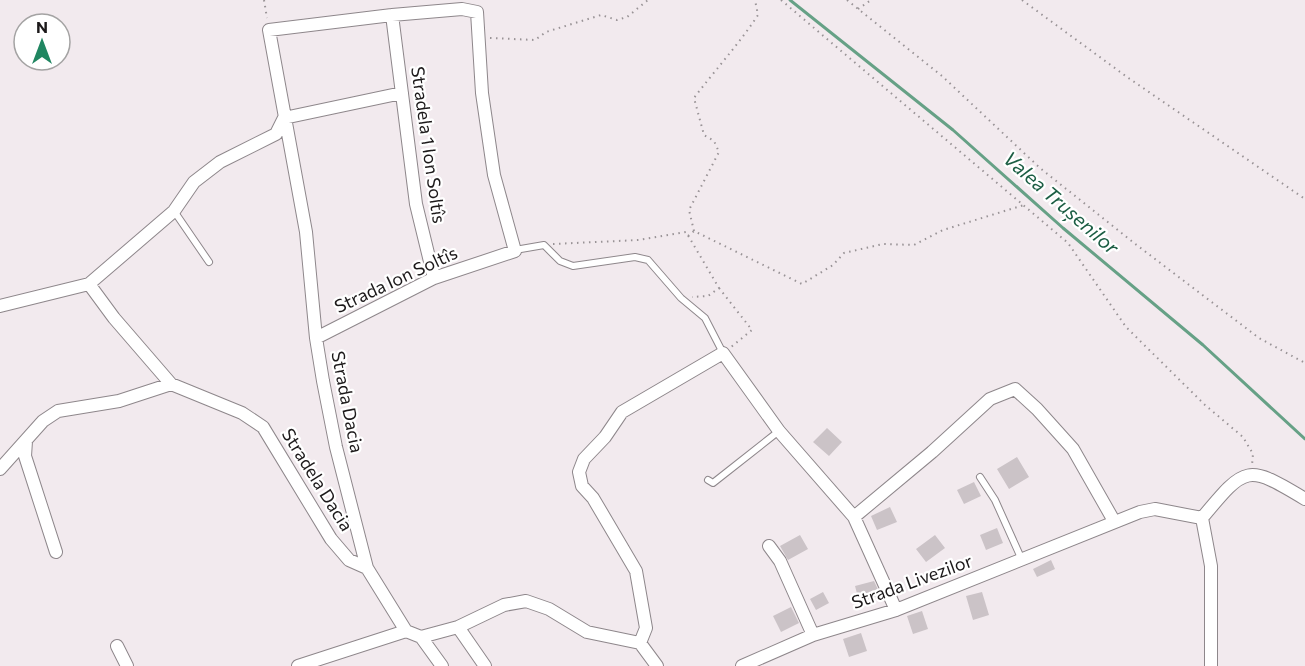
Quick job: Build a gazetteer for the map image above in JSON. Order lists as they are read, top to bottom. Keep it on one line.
{"streets":{"street":["Stradela 1 Ion Soltîs","Strada Ion Soltîs","Strada Dacia","Stradela Dacia","Strada Livezilor"]},"crossings":[["Stradela 1 Ion Soltîs","Strada Ion Soltîs"],["Strada Ion Soltîs","Strada Dacia"],["Strada Dacia","Stradela Dacia"]],"water":["Valea Trușenilor"],"north":"top"}
